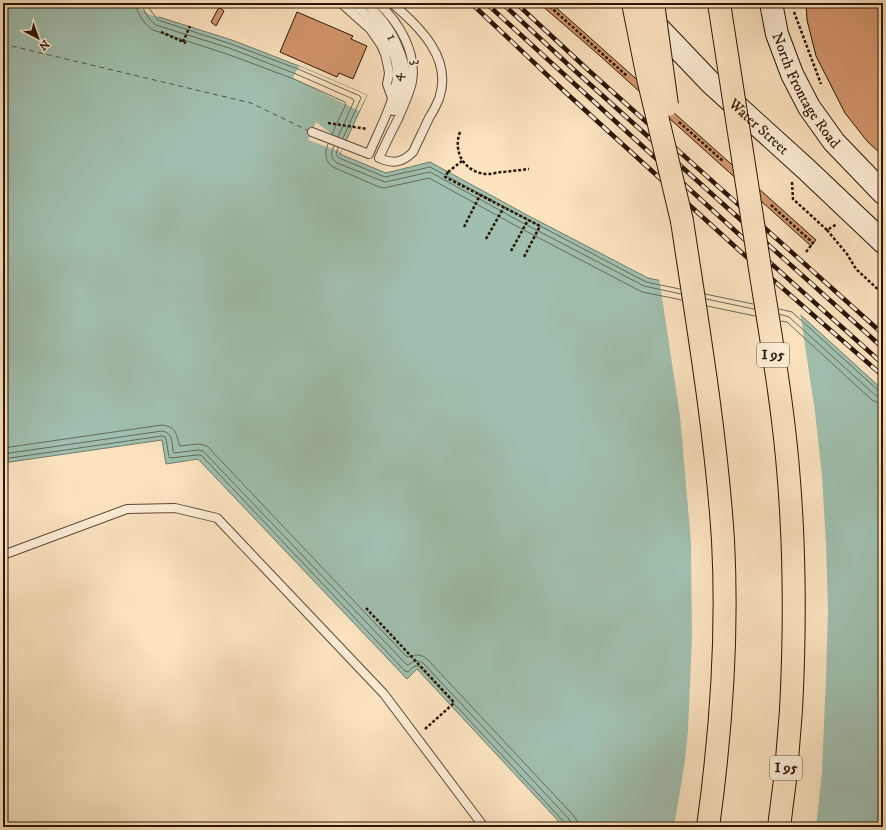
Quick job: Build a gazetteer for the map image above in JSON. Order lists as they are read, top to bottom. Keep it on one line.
{"streets":{"highway":["I 95"],"main road":["North Frontage Road","Water Street"],"lane":["1","3","4"]},"crossings":[["3","4"]],"north":"bottom right"}
